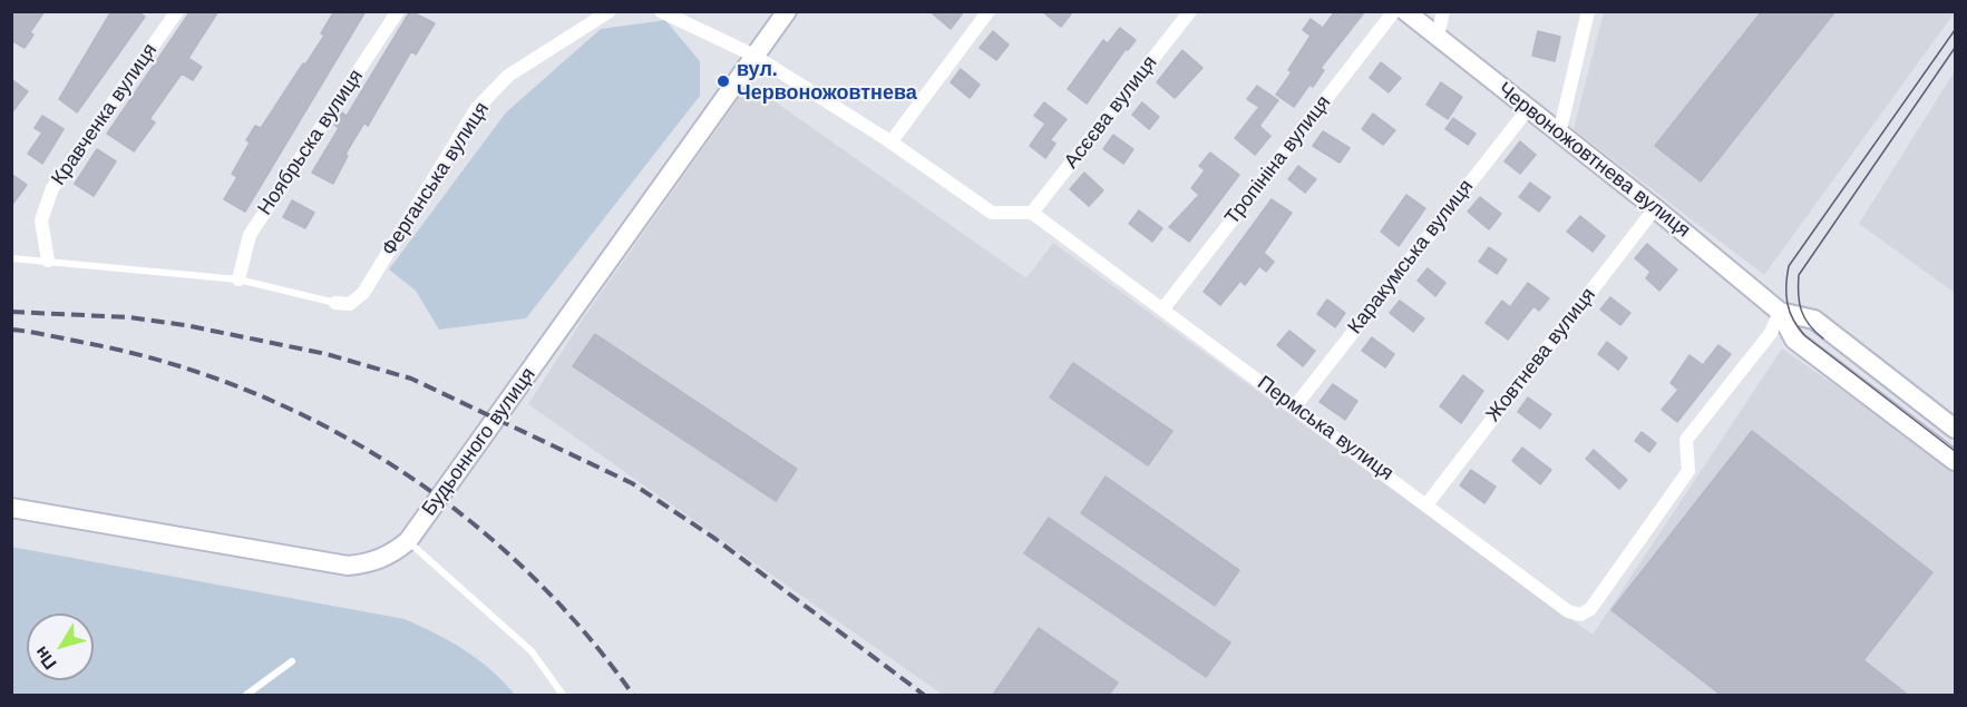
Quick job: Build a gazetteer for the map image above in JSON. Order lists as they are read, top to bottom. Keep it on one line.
{"streets":{"main road":["Червоножовтнева вулиця","Будьонного вулиця"],"street":["Асєєва вулиця","Кравченка вулиця","Ноябрьска вулиця","Тропініна вулиця","Ферганська вулиця","Каракумська вулиця","Жовтнева вулиця","Пермська вулиця"]},"crossings":[["Асєєва вулиця","Пермська вулиця"],["Тропініна вулиця","Пермська вулиця"],["Червоножовтнева вулиця","Каракумська вулиця"],["Червоножовтнева вулиця","Жовтнева вулиця"],["Червоножовтнева вулиця","Пермська вулиця"],["Каракумська вулиця","Пермська вулиця"],["Жовтнева вулиця","Пермська вулиця"]],"places":["вул. Червоножовтнева"],"north":"bottom left"}
